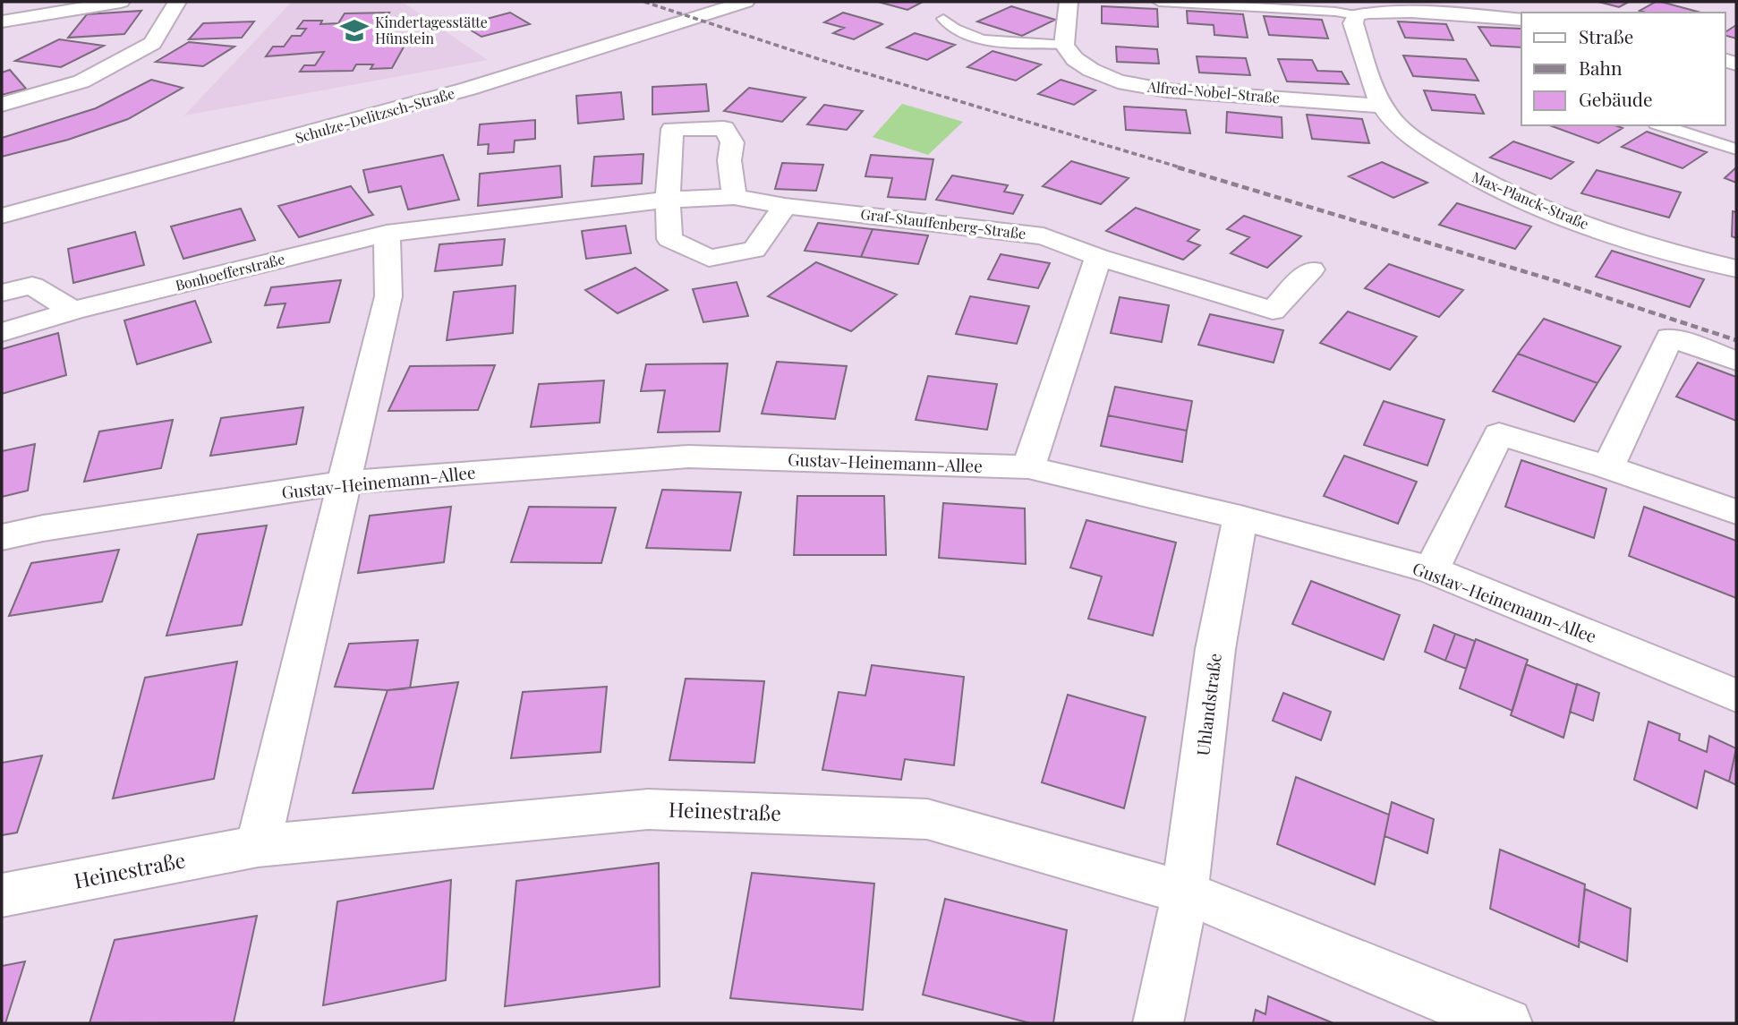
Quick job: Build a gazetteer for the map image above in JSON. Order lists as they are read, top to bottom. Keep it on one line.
{"streets":{"street":["Alfred-Nobel-Straße","Schulze-Delitzsch-Straße","Max-Planck-Straße","Graf-Stauffenberg-Straße","Bonhoefferstraße","Gustav-Heinemann-Allee","Uhlandstraße","Heinestraße"]},"crossings":[["Alfred-Nobel-Straße","Max-Planck-Straße"],["Graf-Stauffenberg-Straße","Bonhoefferstraße"],["Gustav-Heinemann-Allee","Uhlandstraße"],["Uhlandstraße","Heinestraße"]],"places":{"school or university":["Kindertagesstätte Hünstein"]},"legend":["Straße","Bahn","Gebäude"]}
